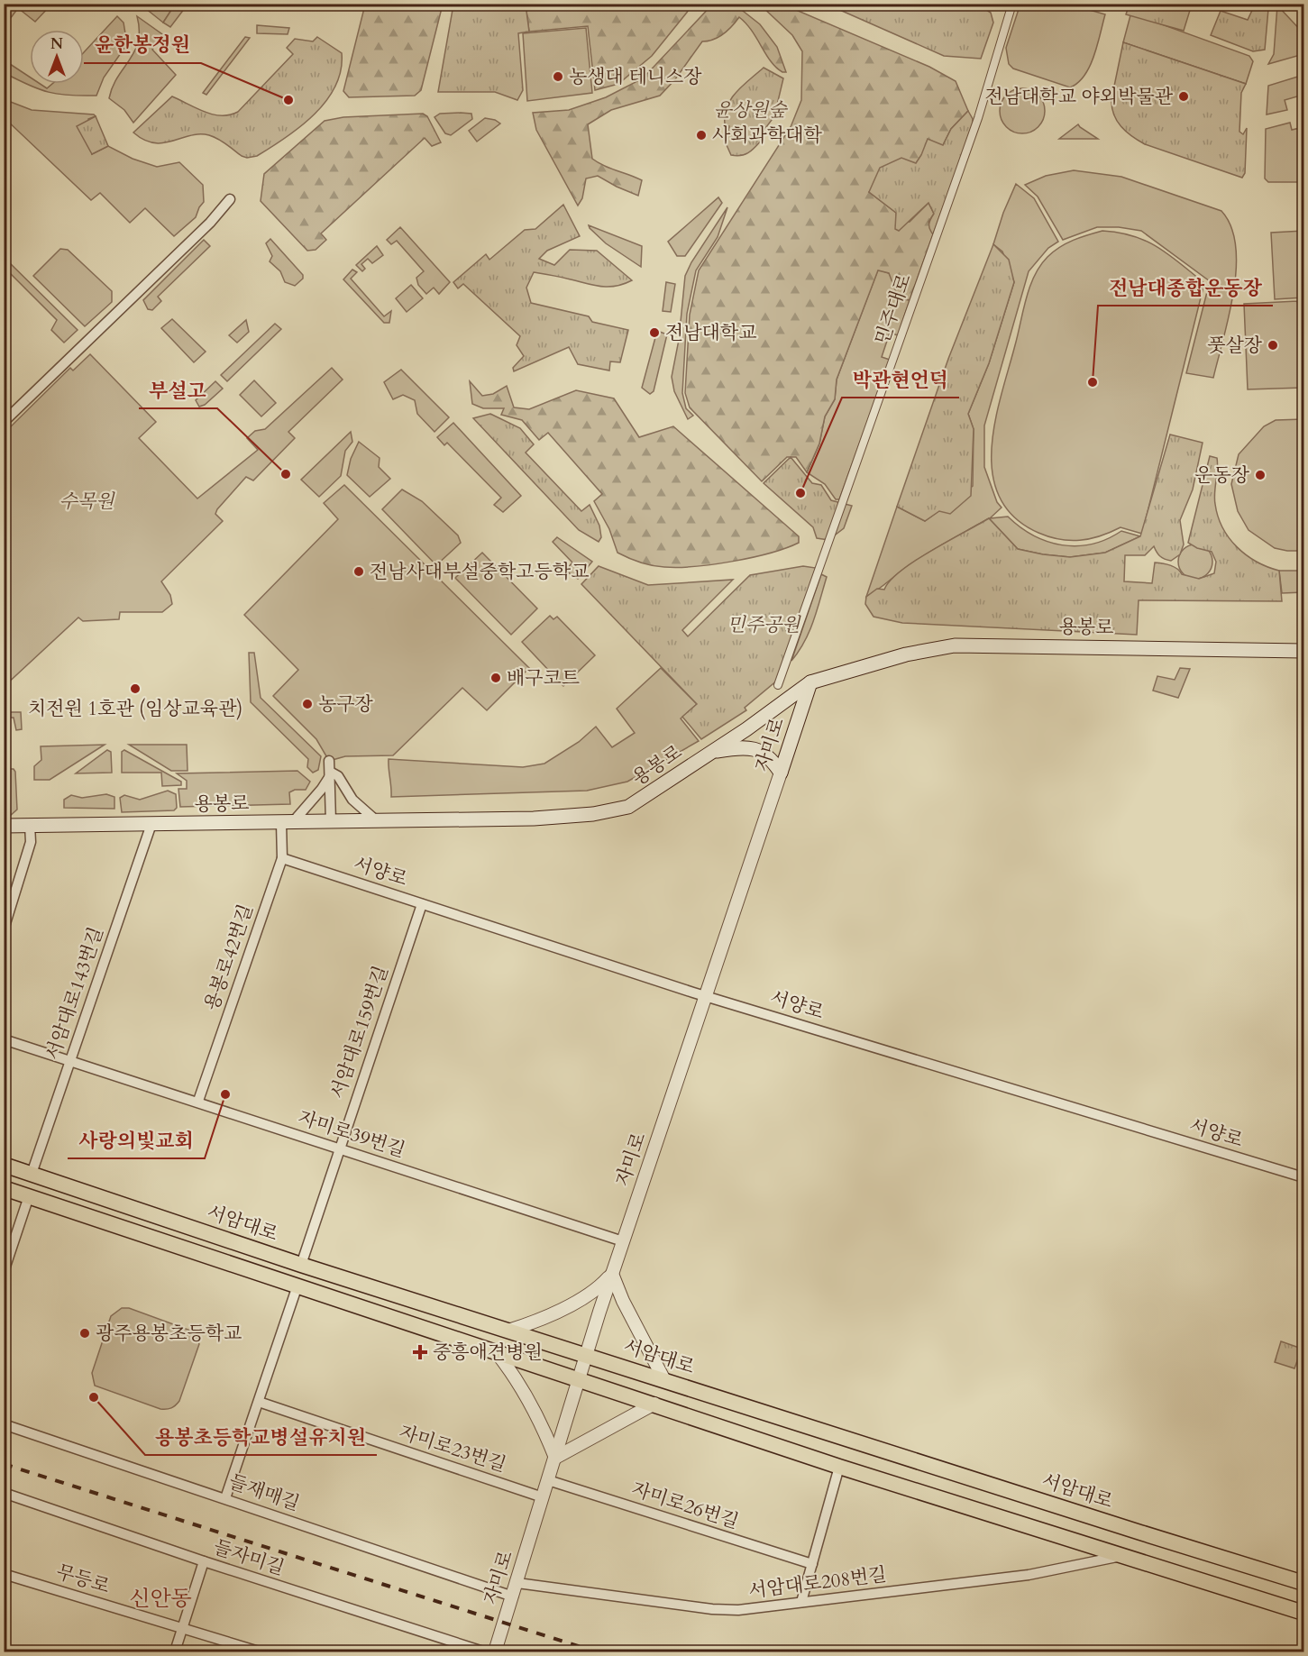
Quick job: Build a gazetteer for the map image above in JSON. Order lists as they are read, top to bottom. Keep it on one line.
{"streets":{"main road":["용봉로","자미로","서암대로"],"street":["민주대로","서양로","용봉로42번길","서암대로143번길","서암대로159번길","자미로39번길","자미로23번길","들재매길","자미로26번길","들자미길","무등로","서암대로208번길"]},"crossings":[["용봉로","자미로"],["용봉로","용봉로42번길"],["용봉로","서암대로143번길"],["자미로","서양로"],["자미로","자미로39번길"],["자미로","서암대로"],["자미로","자미로23번길"],["자미로","들재매길"],["자미로","자미로26번길"],["자미로","서암대로208번길"],["서양로","용봉로42번길"],["서양로","서암대로159번길"],["용봉로42번길","자미로39번길"],["서암대로143번길","자미로39번길"],["서암대로143번길","서암대로"],["서암대로159번길","자미로39번길"],["서암대로159번길","서암대로"]],"districts":["신안동"],"parks":["윤상원숲","수목원","민주공원"],"places":{"other":["농생대 테니스장","전남대학교 야외박물관","윤한봉정원","사회과학대학","전남대학교","풋살장","전남대종합운동장","부설고","운동장","박관현언덕","전남사대부설중학고등학교","배구코트","치전원 1호관 (임상교육관)","농구장","사랑의빛교회","광주용봉초등학교","용봉초등학교병설유치원"],"health":["중흥애견병원"]},"north":"top"}
